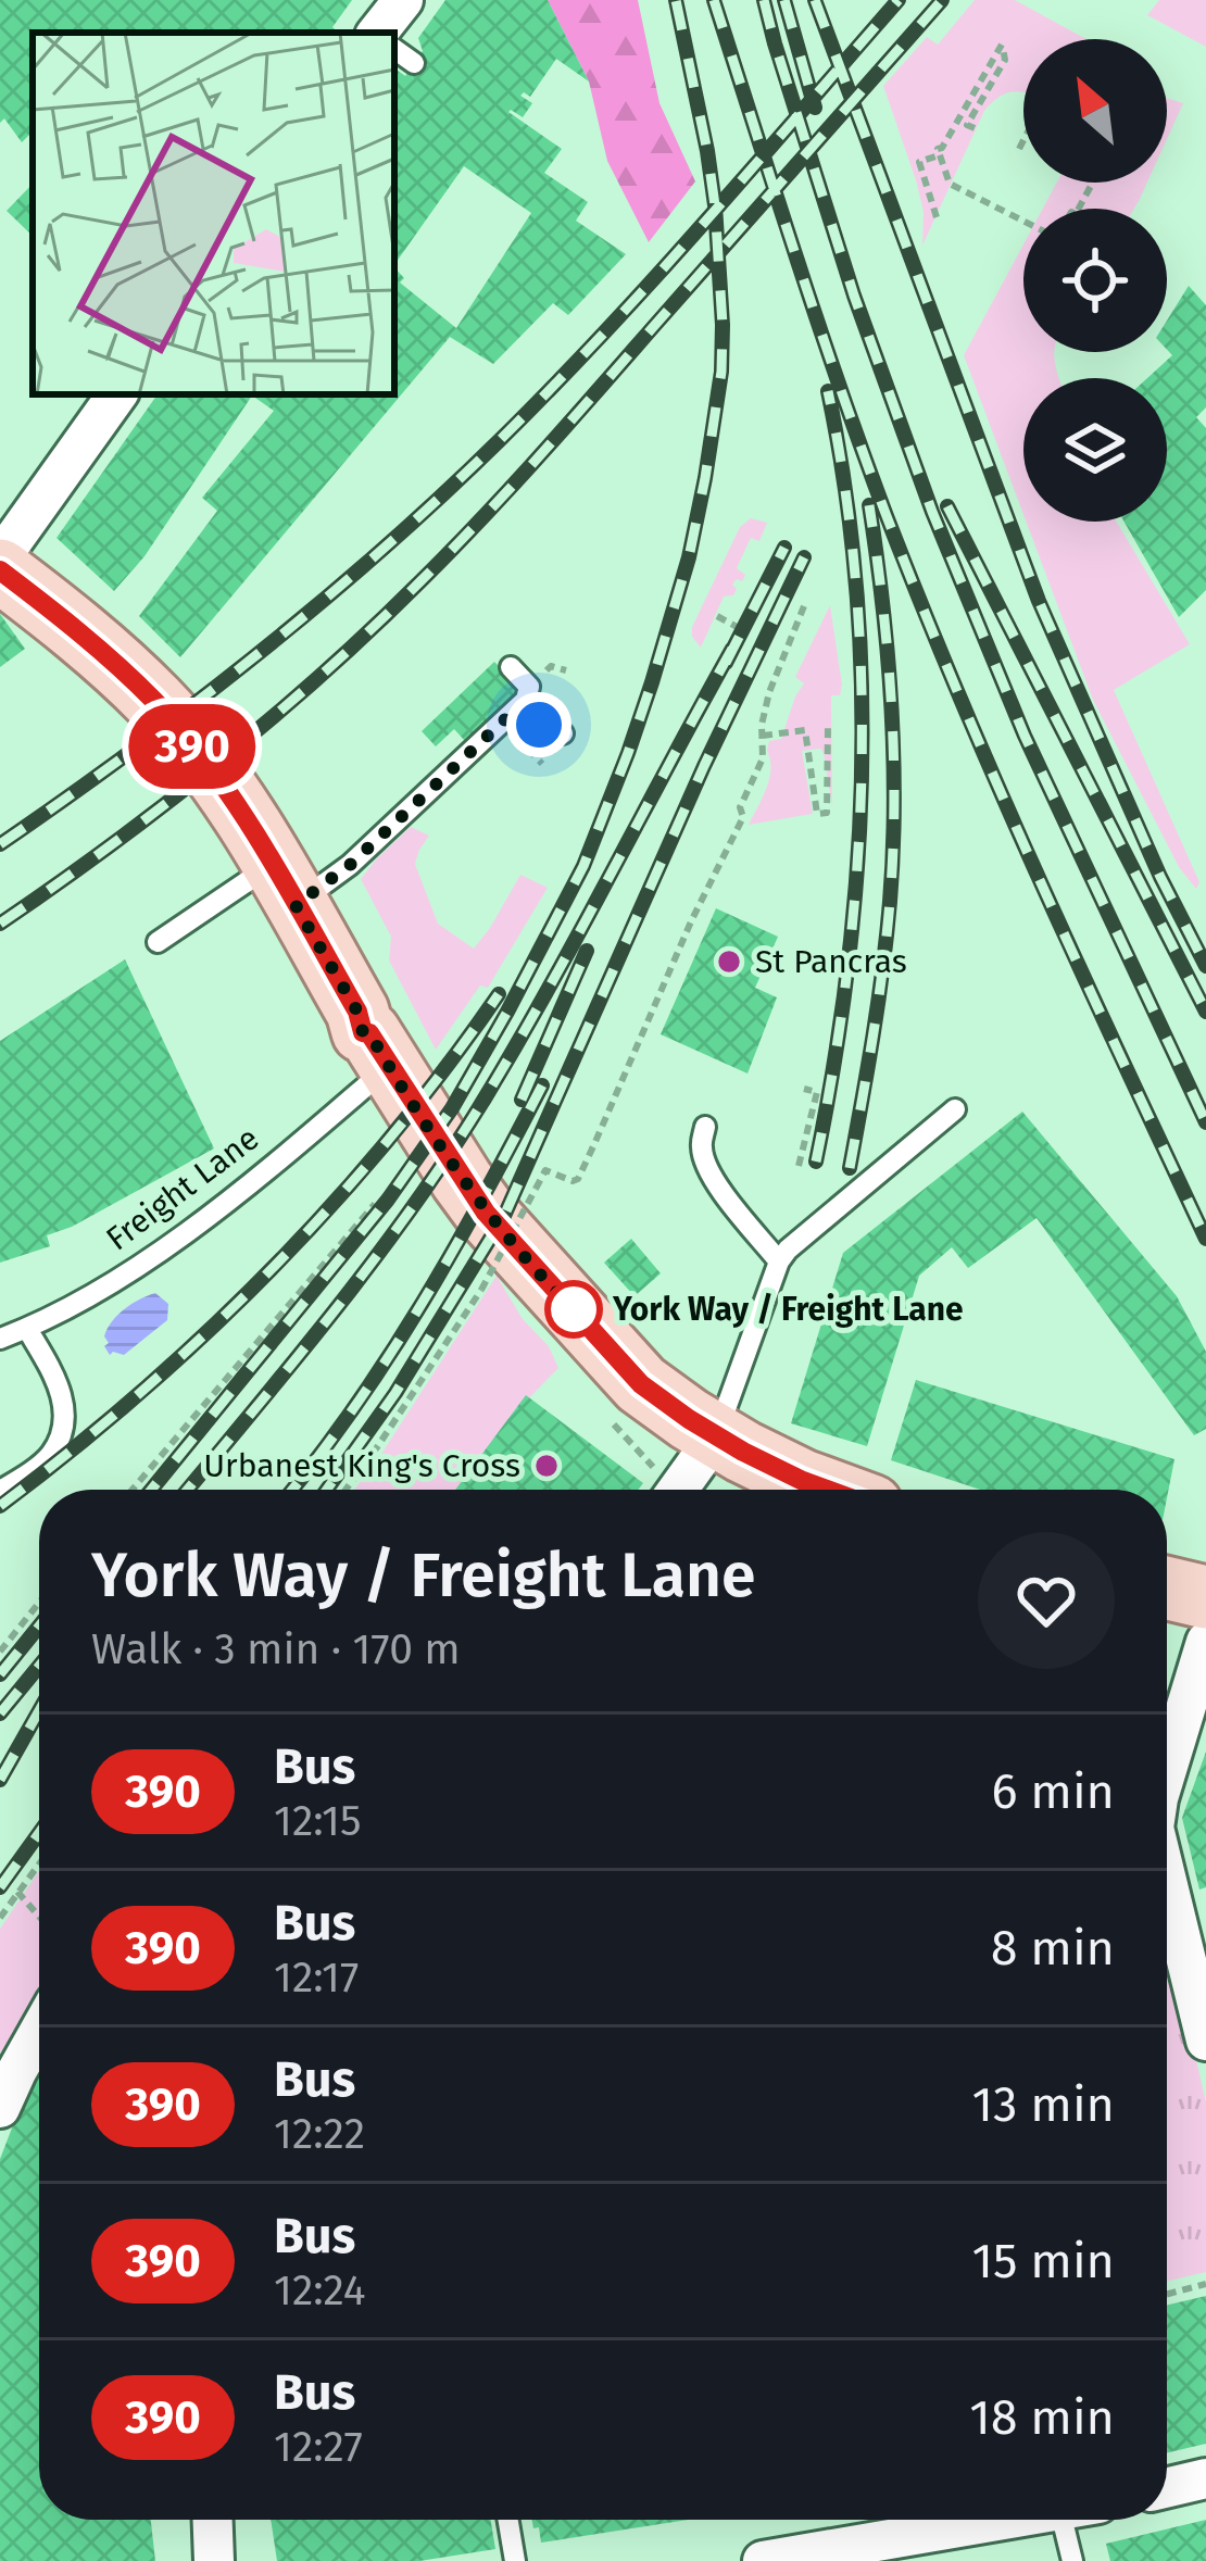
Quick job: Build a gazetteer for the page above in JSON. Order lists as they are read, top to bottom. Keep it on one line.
{"streets":{"lane":["Freight Lane"]},"places":["St Pancras","York Way / Freight Lane","Urbanest King's Cross"],"lines":["bus line 390"],"north":"top left","page":{"on_map":"390","heading":["York Way / Freight Lane","Walk · 3 min · 170 m"],"list":[{"mark":"390","name":"Bus","note":"12:15","value":"6 min"},{"mark":"390","name":"Bus","note":"12:17","value":"8 min"},{"mark":"390","name":"Bus","note":"12:22","value":"13 min"},{"mark":"390","name":"Bus","note":"12:24","value":"15 min"},{"mark":"390","name":"Bus","note":"12:27","value":"18 min"}]}}
